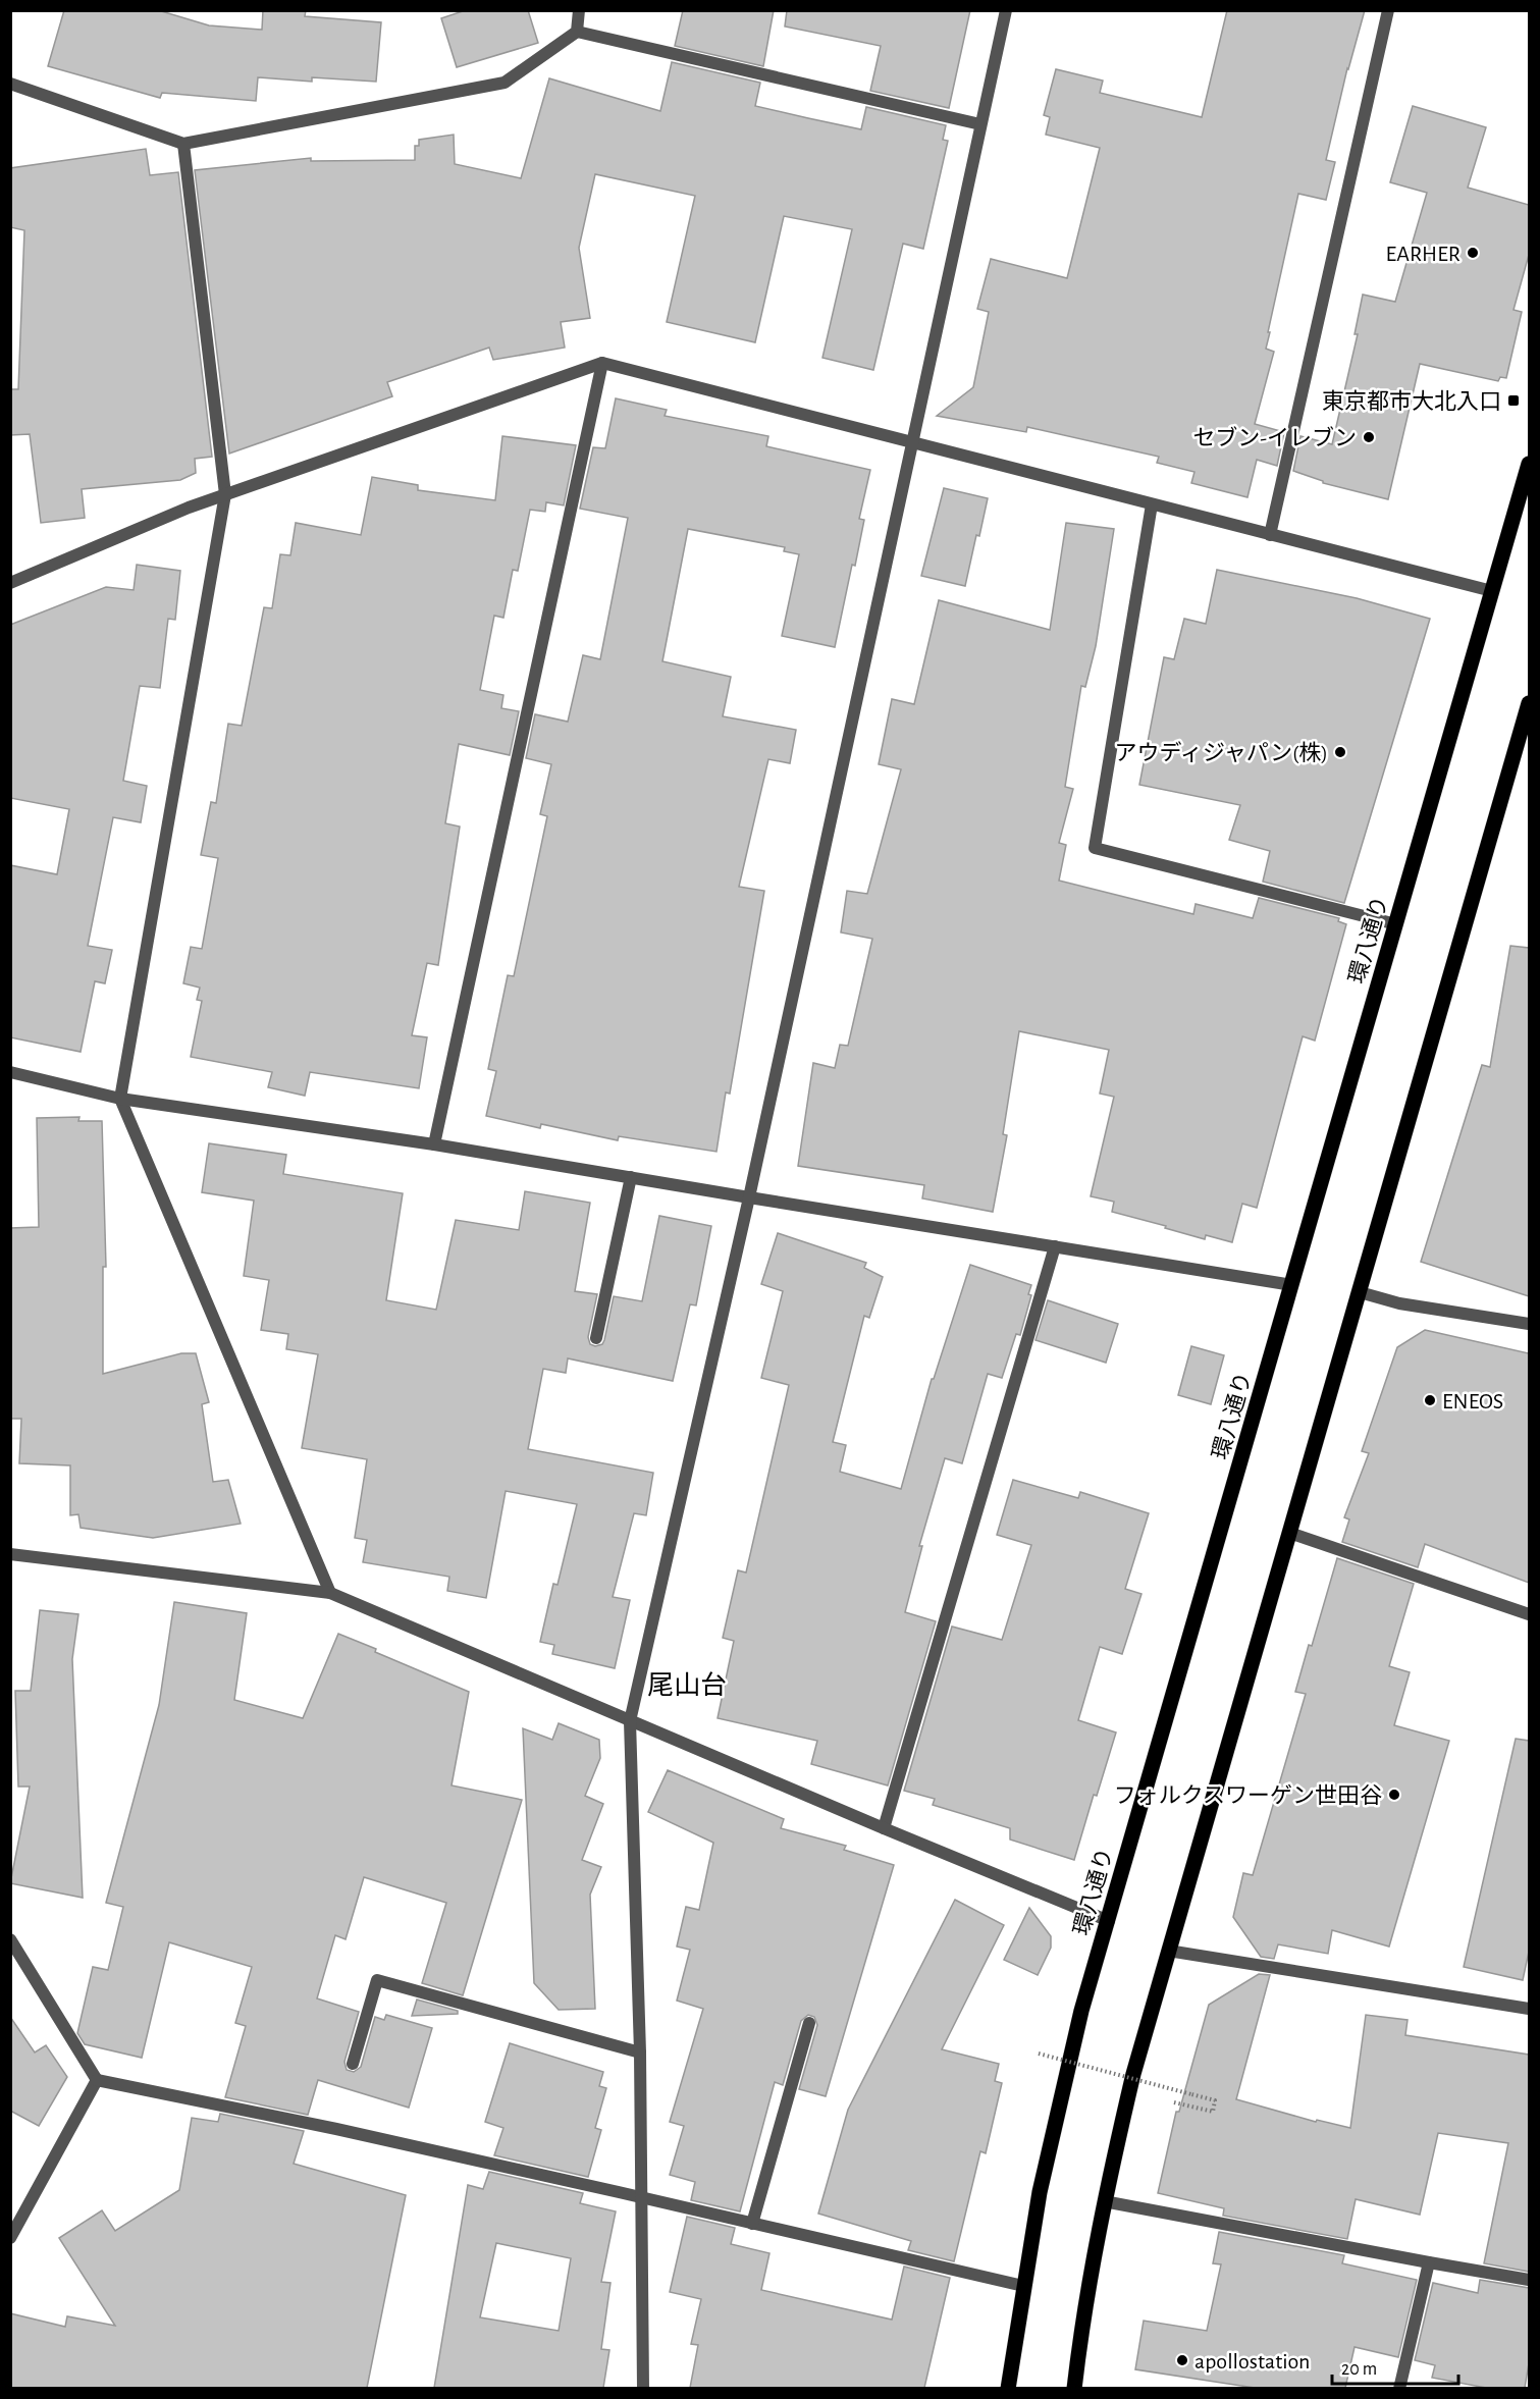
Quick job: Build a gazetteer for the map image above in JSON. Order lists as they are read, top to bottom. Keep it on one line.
{"streets":{"main road":["環八通り"]},"districts":["尾山台"],"places":{"other":["EARHER","セブン-イレブン","アウディジャパン(株)","ENEOS","フォルクスワーゲン世田谷","apollostation"],"transit":["東京都市大北入口"]},"scale_bar":"20 m"}
